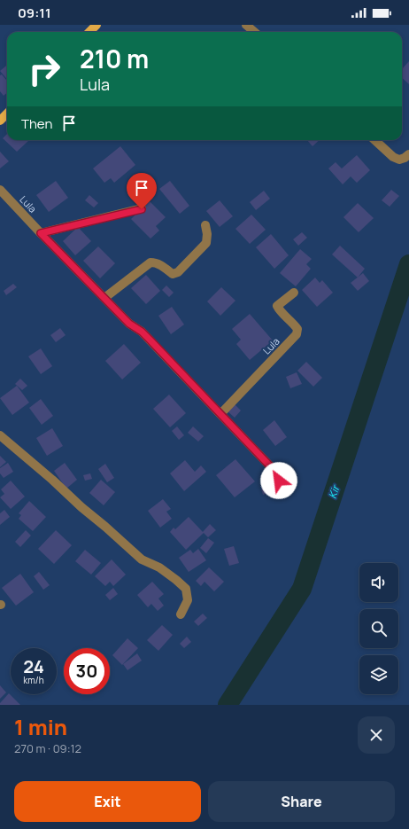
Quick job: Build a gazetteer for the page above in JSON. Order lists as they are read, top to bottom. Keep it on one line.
{"streets":{"street":["Lula"]},"water":["Kir"],"page":{"status":"09:11","turn":["210 m","Lula"],"then":"Then","speed":"24 km/h","limit":"30","heading":["1 min","270 m · 09:12"],"buttons":["Exit","Share"]}}
